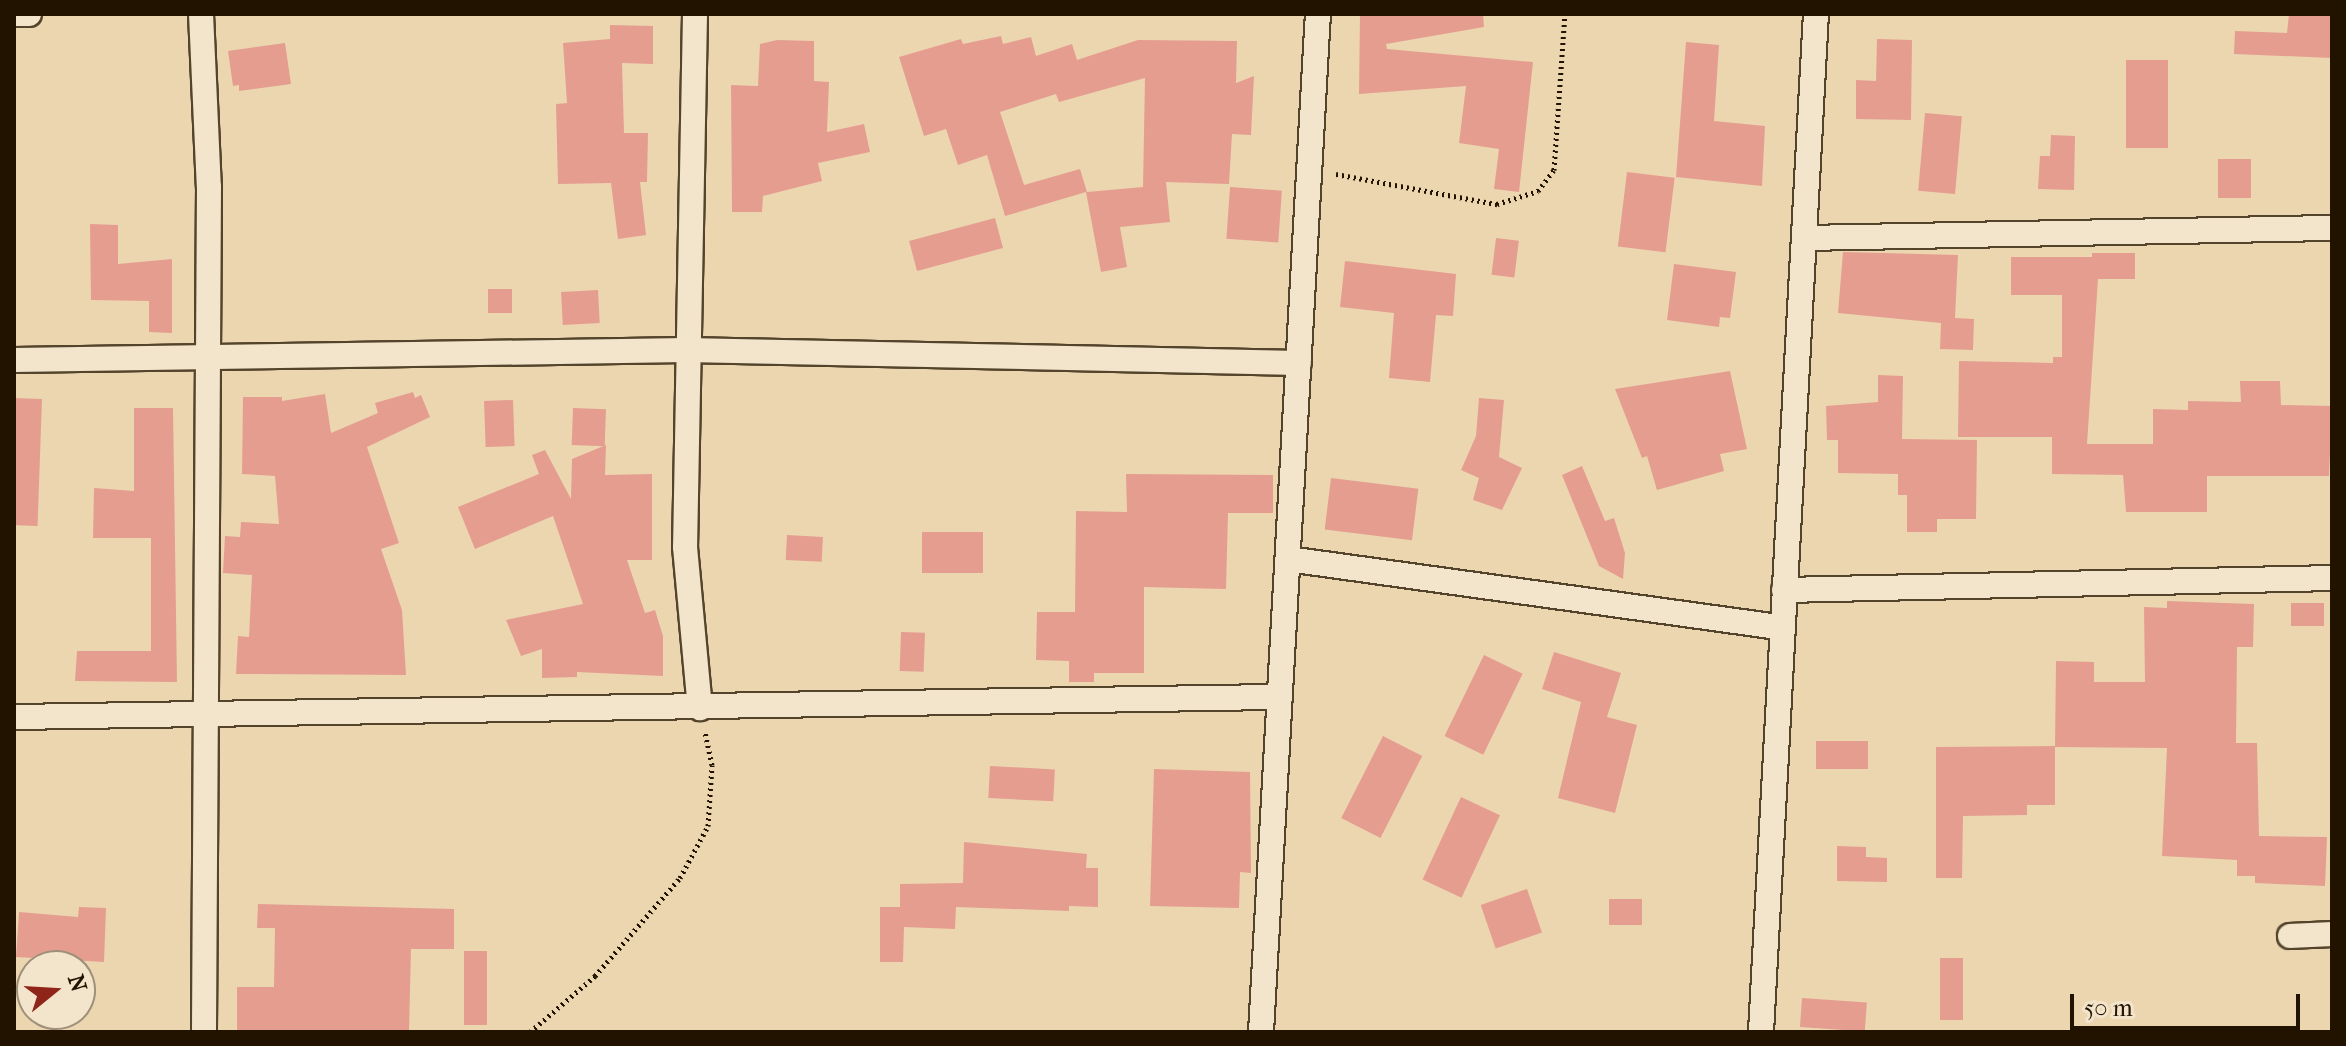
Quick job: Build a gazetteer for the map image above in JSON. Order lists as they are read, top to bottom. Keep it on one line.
{"scale_bar":"50 m","north":"right"}
